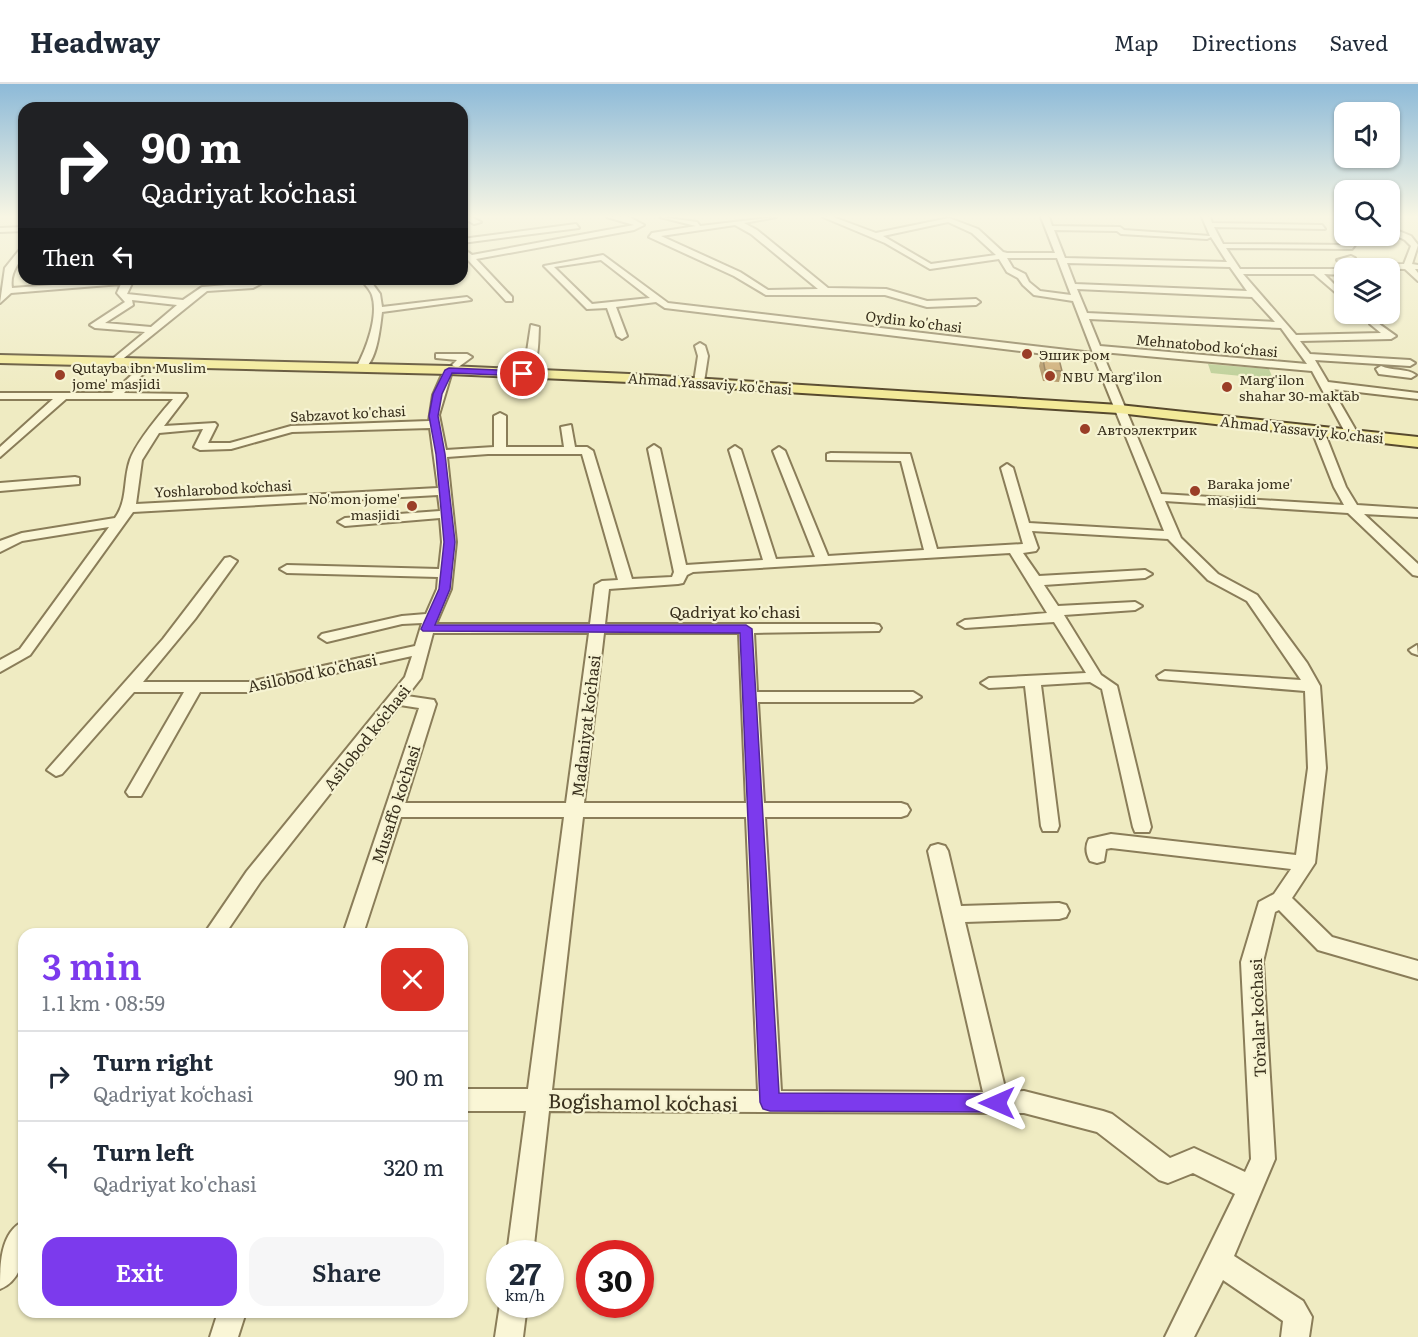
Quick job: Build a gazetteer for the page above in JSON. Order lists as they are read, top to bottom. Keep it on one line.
{"streets":{"main road":["Ahmad Yassaviy ko'chasi"],"street":["Oydin ko'chasi","Mehnatobod ko‘chasi","Sabzavot ko'chasi","Yoshlarobod koʻchasi","Qadriyat ko'chasi","Asilobod ko'chasi","Madaniyat koʻchasi","Asilobod koʻchasi","Musaffo koʻchasi","Toʻralar koʻchasi","Bogʻishamol koʻchasi"]},"crossings":[["Oydin ko'chasi","Mehnatobod ko‘chasi"],["Ahmad Yassaviy ko'chasi","Asilobod koʻchasi"],["Sabzavot ko'chasi","Asilobod koʻchasi"],["Yoshlarobod koʻchasi","Asilobod koʻchasi"],["Qadriyat ko'chasi","Madaniyat koʻchasi"],["Qadriyat ko'chasi","Asilobod koʻchasi"],["Asilobod ko'chasi","Asilobod koʻchasi"],["Madaniyat koʻchasi","Bogʻishamol koʻchasi"],["Asilobod koʻchasi","Musaffo koʻchasi"],["Toʻralar koʻchasi","Bogʻishamol koʻchasi"]],"places":["Эшик ром","Qutayba ibn Muslim jome' masjidi","NBU Marg'ilon","Marg'ilon shahar 30-maktab","Автоэлектрик","Baraka jome' masjidi","No'mon jome' masjidi"],"page":{"header":"Headway","nav":["Map","Directions","Saved"],"turn":["90 m","Qadriyat koʻchasi"],"then":"Then","heading":["3 min","1.1 km · 08:59"],"list":[{"name":"Turn right","note":"Qadriyat koʻchasi","value":"90 m"},{"name":"Turn left","note":"Qadriyat ko'chasi","value":"320 m"}],"buttons":["Exit","Share"],"speed":"27 km/h","limit":"30"}}
